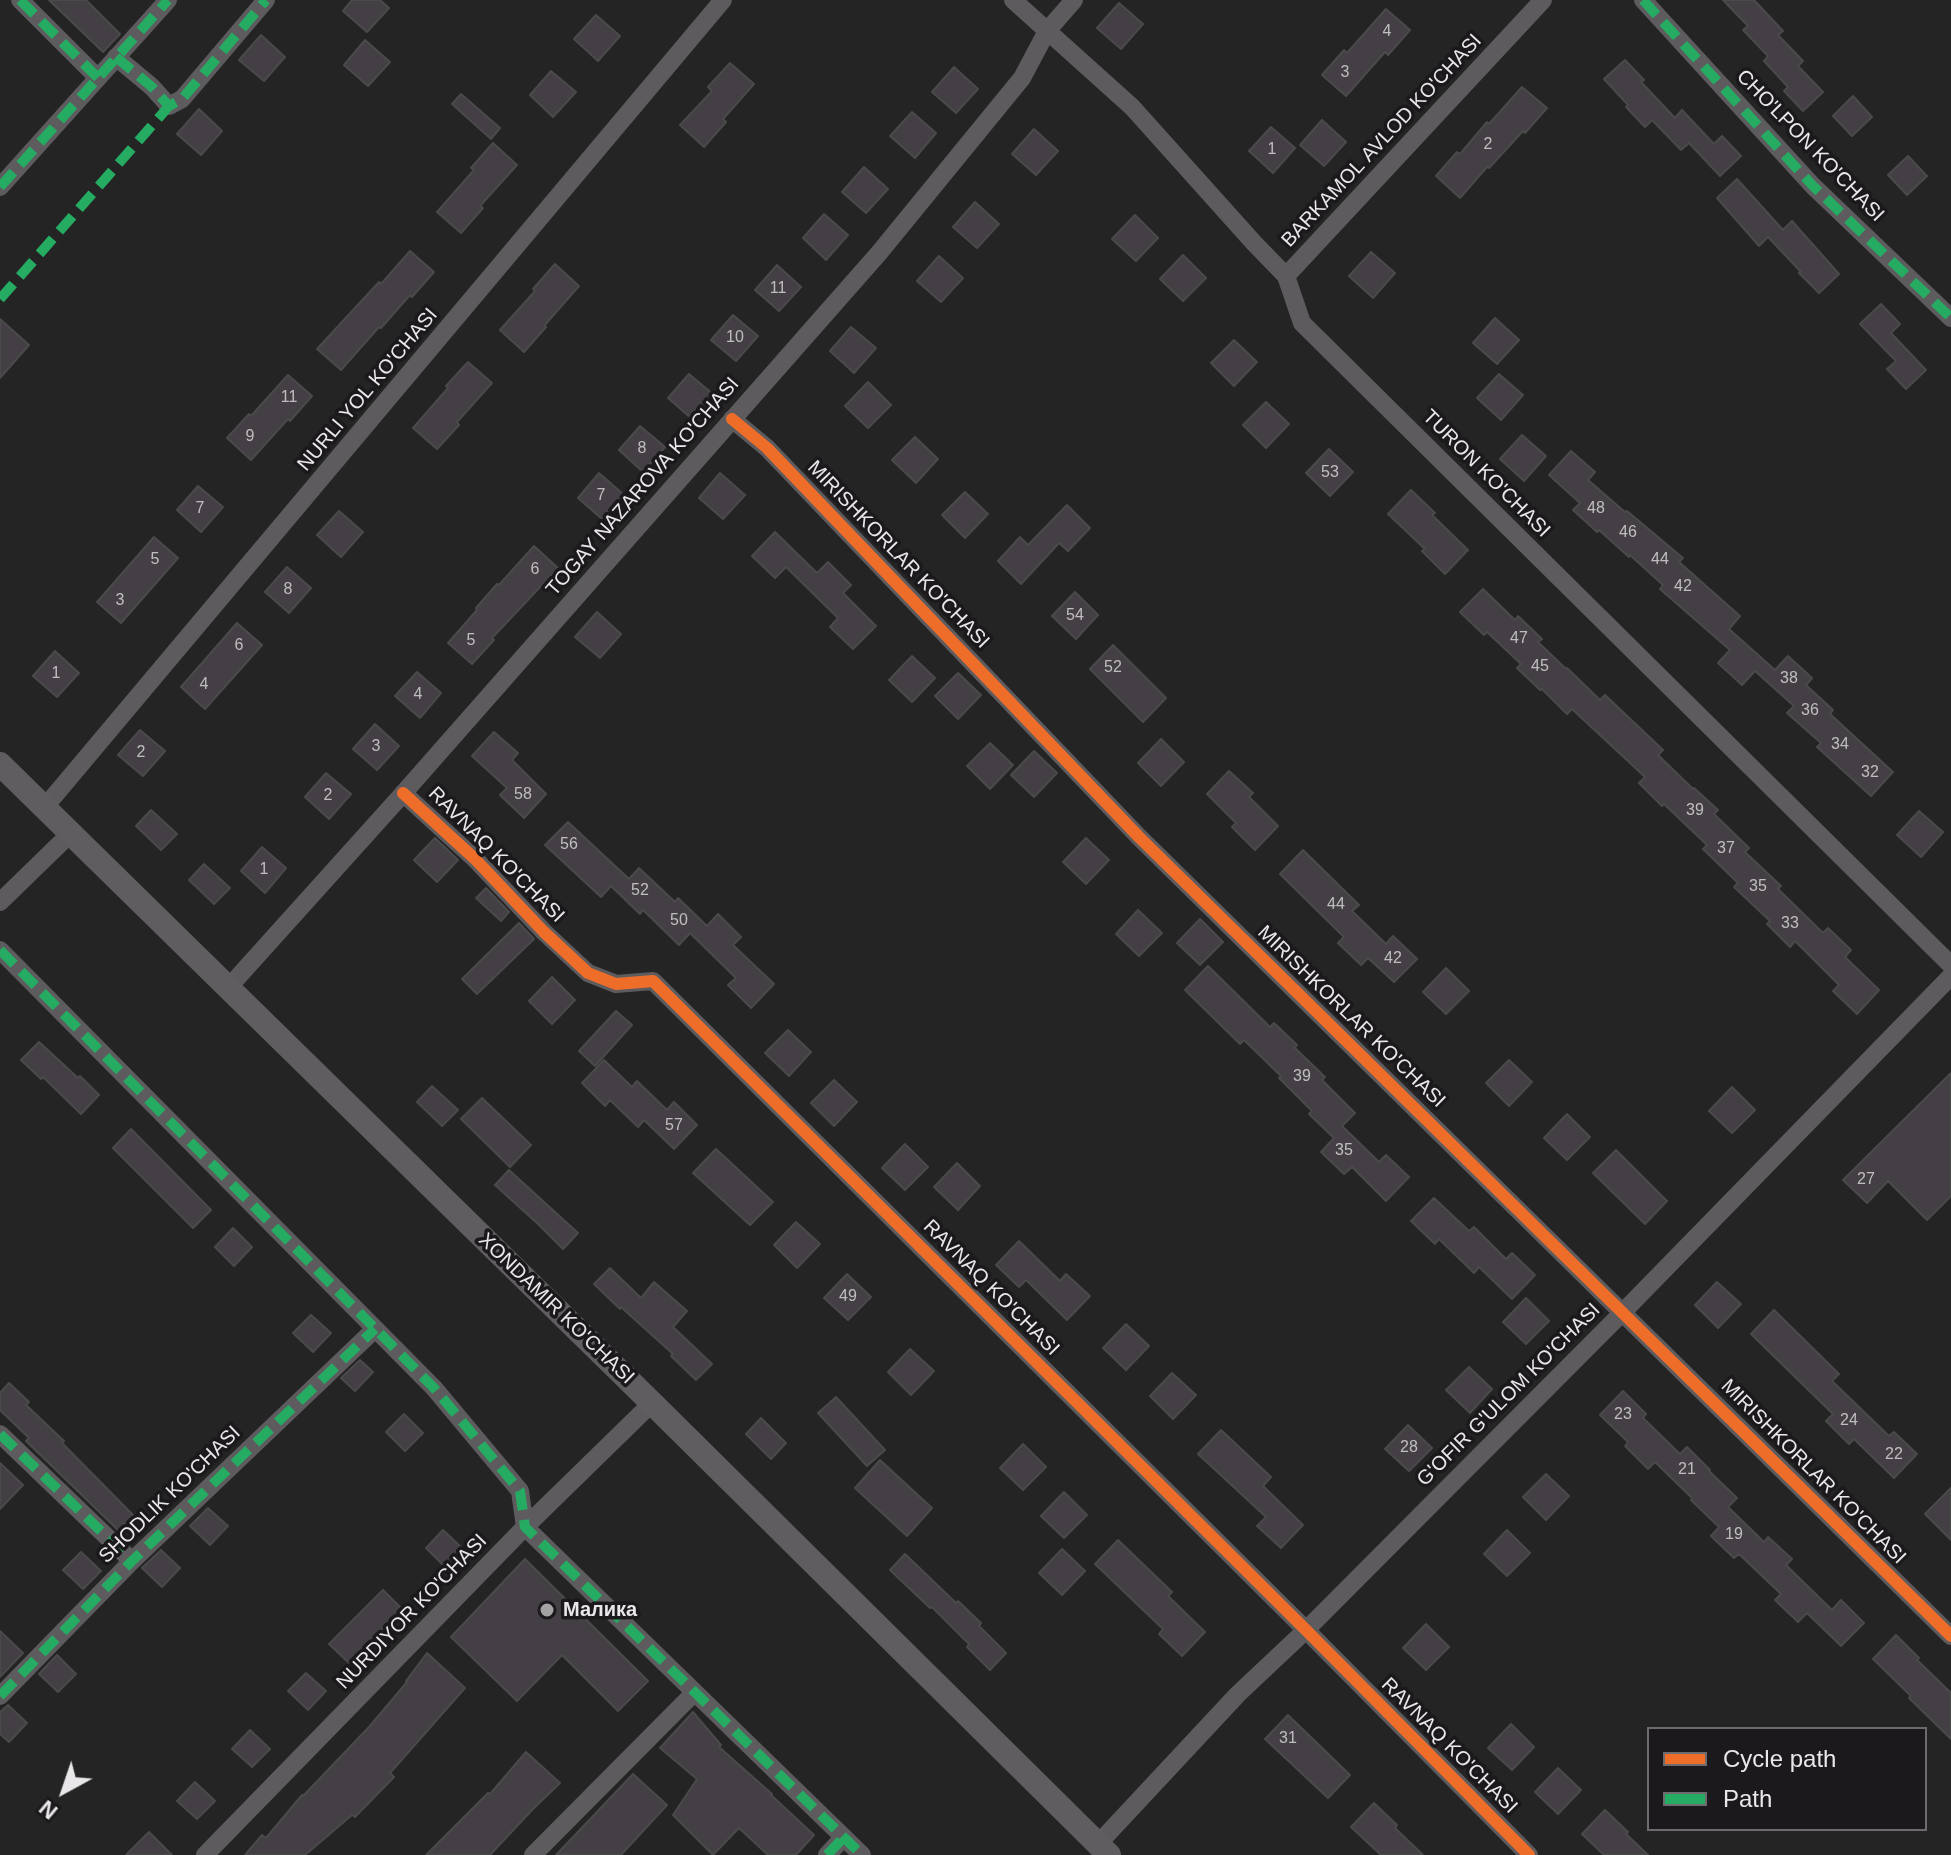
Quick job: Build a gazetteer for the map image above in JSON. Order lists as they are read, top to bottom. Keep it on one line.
{"streets":{"main road":["XONDAMIR KO'CHASI"],"street":["BARKAMOL AVLOD KO'CHASI","CHO'LPON KO'CHASI","NURLI YOL KO'CHASI","TURON KO'CHASI","TOGAY NAZAROVA KO'CHASI","MIRISHKORLAR KO'CHASI","RAVNAQ KO'CHASI","G'OFIR G'ULOM KO'CHASI","SHODLIK KO'CHASI","NURDIYOR KO'CHASI"]},"crossings":[["BARKAMOL AVLOD KO'CHASI","TURON KO'CHASI"],["NURLI YOL KO'CHASI","XONDAMIR KO'CHASI"],["TURON KO'CHASI","TOGAY NAZAROVA KO'CHASI"],["TOGAY NAZAROVA KO'CHASI","MIRISHKORLAR KO'CHASI"],["TOGAY NAZAROVA KO'CHASI","RAVNAQ KO'CHASI"],["TOGAY NAZAROVA KO'CHASI","XONDAMIR KO'CHASI"],["MIRISHKORLAR KO'CHASI","G'OFIR G'ULOM KO'CHASI"],["RAVNAQ KO'CHASI","G'OFIR G'ULOM KO'CHASI"],["XONDAMIR KO'CHASI","G'OFIR G'ULOM KO'CHASI"],["XONDAMIR KO'CHASI","NURDIYOR KO'CHASI"]],"places":["Малика"],"house_numbers":["4","3","2","1","11","10","11","9","8","53","7","7","48","46","5","44","6","42","8","3","54","47","5","6","45","52","1","38","4","4","36","34","3","2","32","58","2","39","56","37","1","35","52","44","50","33","42","39","57","35","27","49","23","24","28","22","21","19","31"],"legend":["Cycle path","Path"],"north":"bottom left"}
